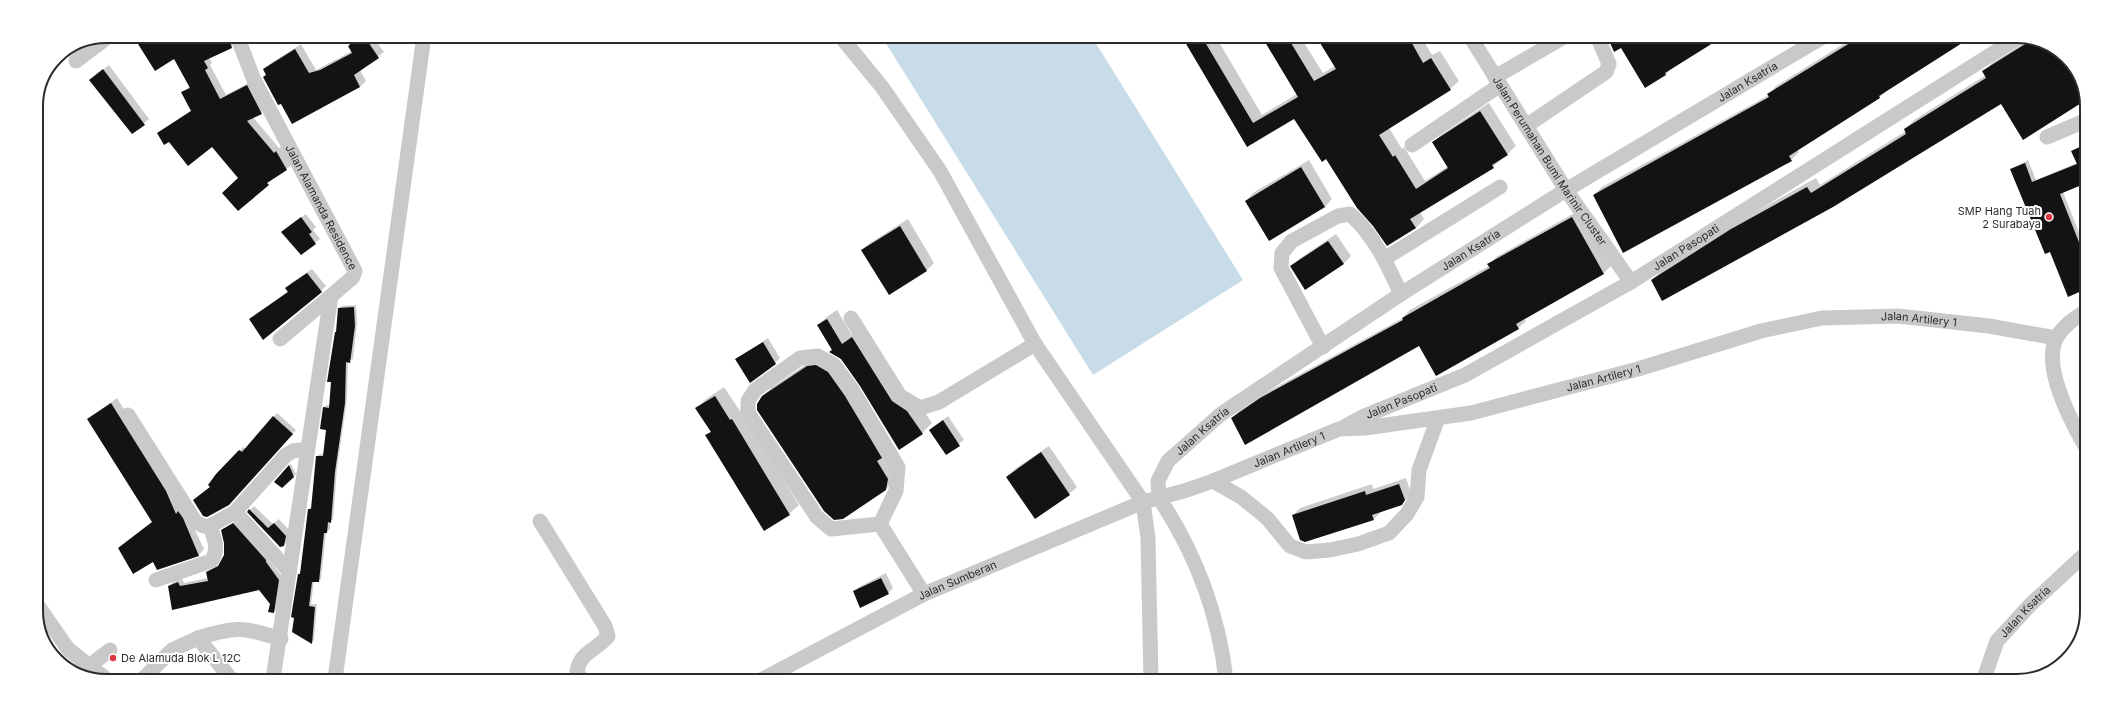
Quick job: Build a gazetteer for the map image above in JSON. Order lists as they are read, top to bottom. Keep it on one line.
{"streets":{"street":["Jalan Ksatria","Jalan Perumahan Bumi Marinir Cluster","Jalan Alamanda Residence","Jalan Pasopati","Jalan Artilery 1","Jalan Sumberan"]},"crossings":[["Jalan Ksatria","Jalan Perumahan Bumi Marinir Cluster"],["Jalan Ksatria","Jalan Artilery 1"],["Jalan Ksatria","Jalan Sumberan"],["Jalan Perumahan Bumi Marinir Cluster","Jalan Pasopati"],["Jalan Pasopati","Jalan Artilery 1"],["Jalan Artilery 1","Jalan Sumberan"]],"places":["SMP Hang Tuah 2 Surabaya","De Alamuda Blok L 12C"]}
